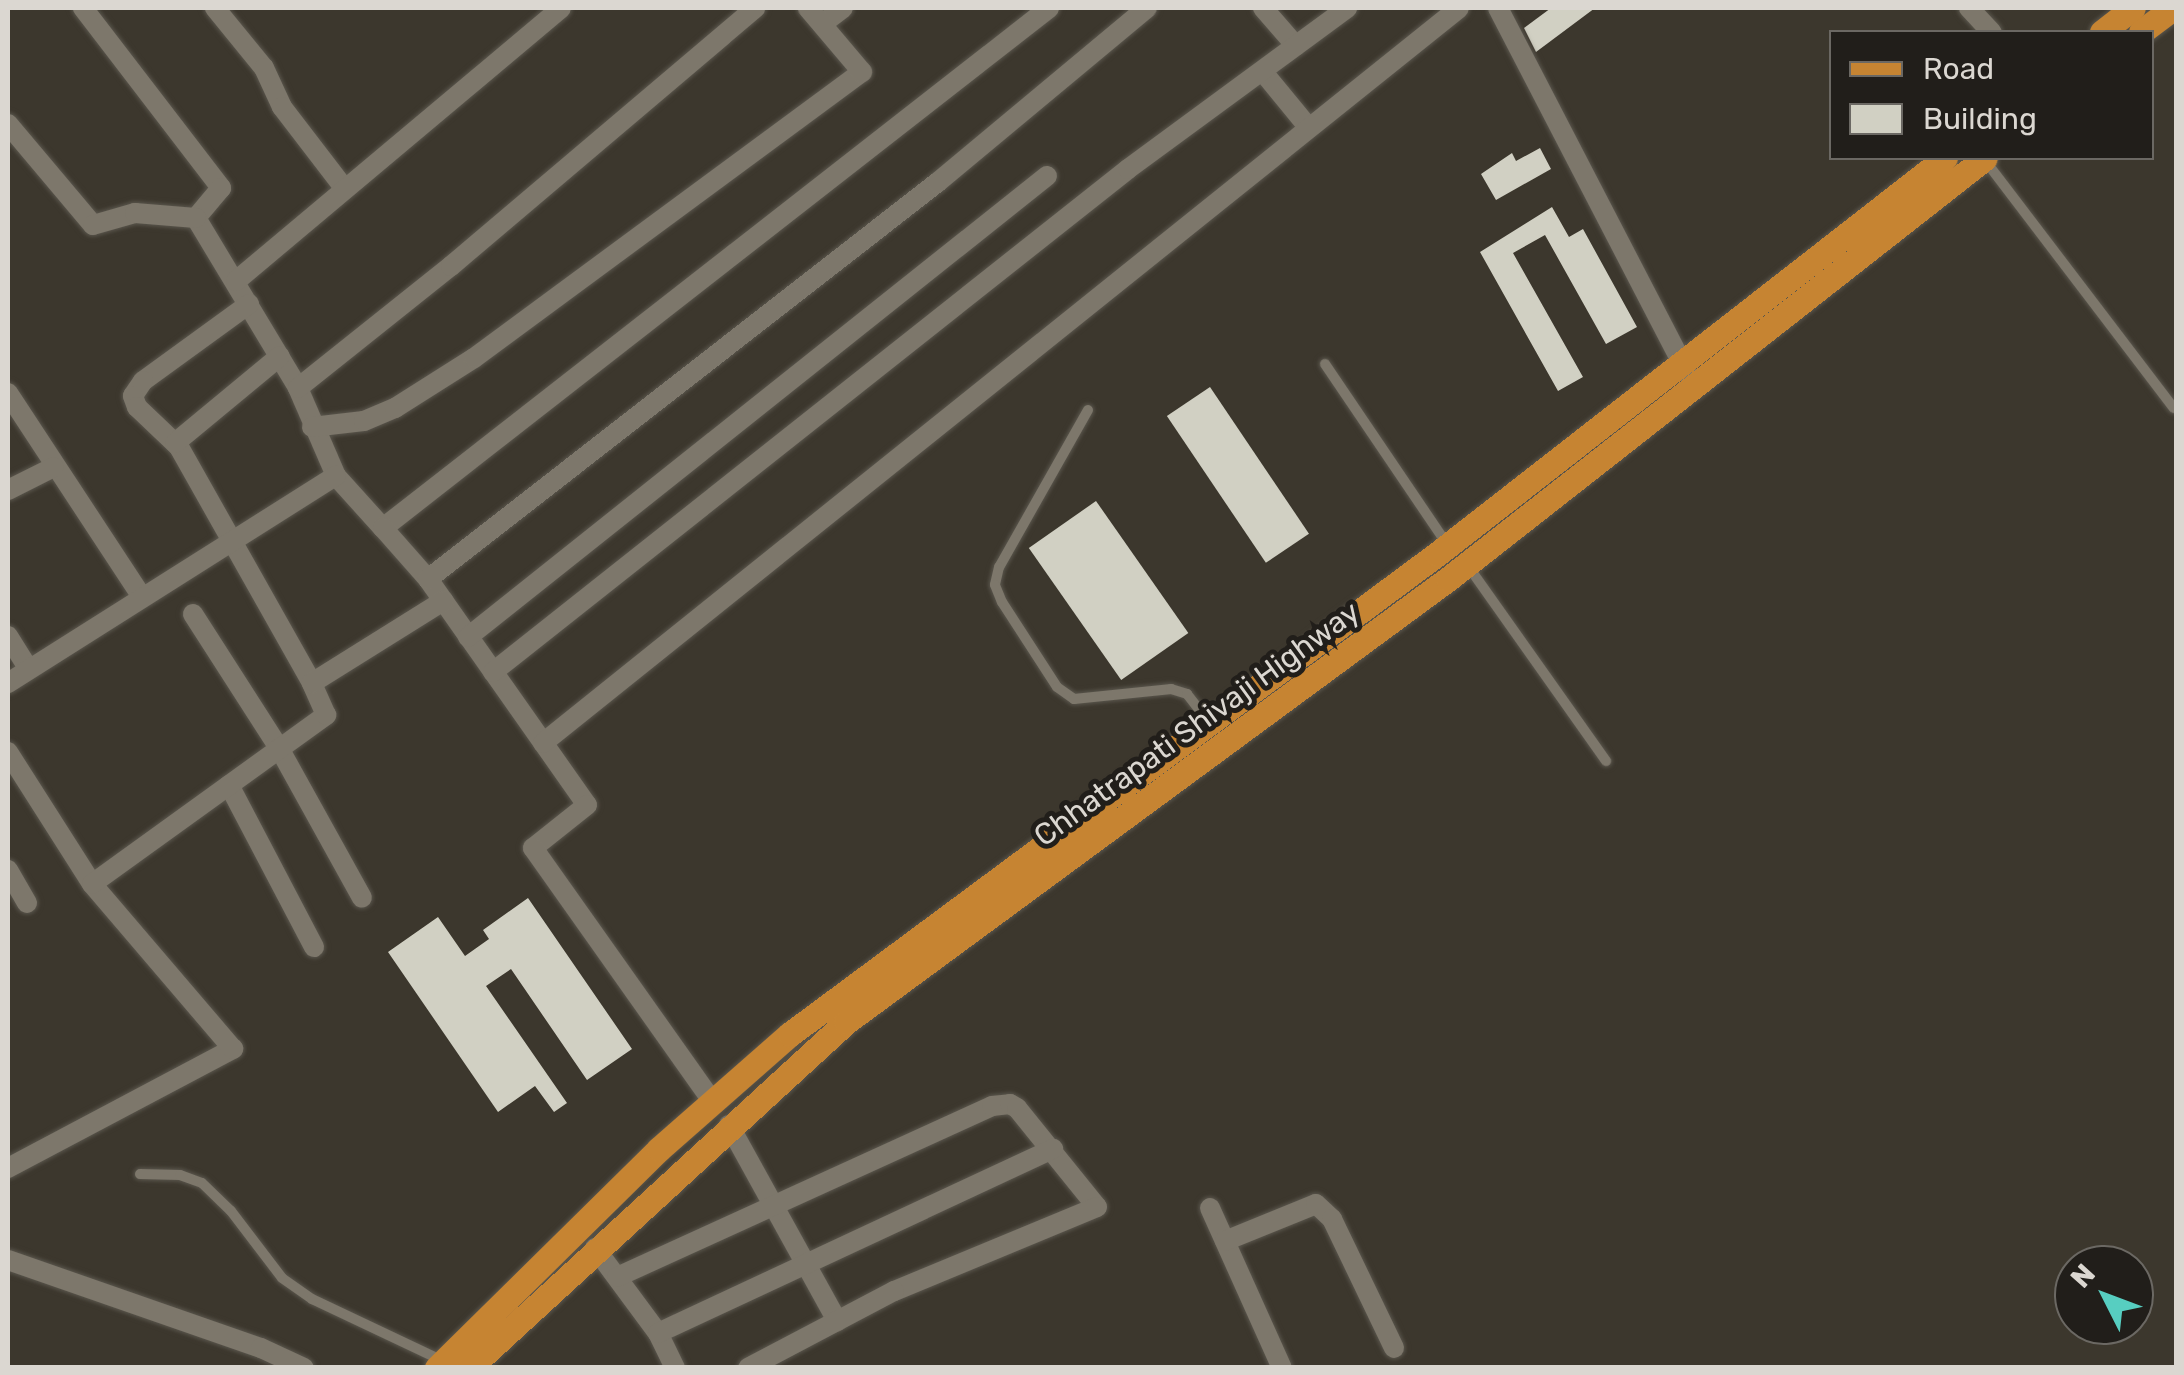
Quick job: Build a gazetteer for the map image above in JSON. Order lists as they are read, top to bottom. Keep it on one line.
{"streets":{"main road":["Chhatrapati Shivaji Highway"]},"legend":["Road","Building"],"north":"top left"}
